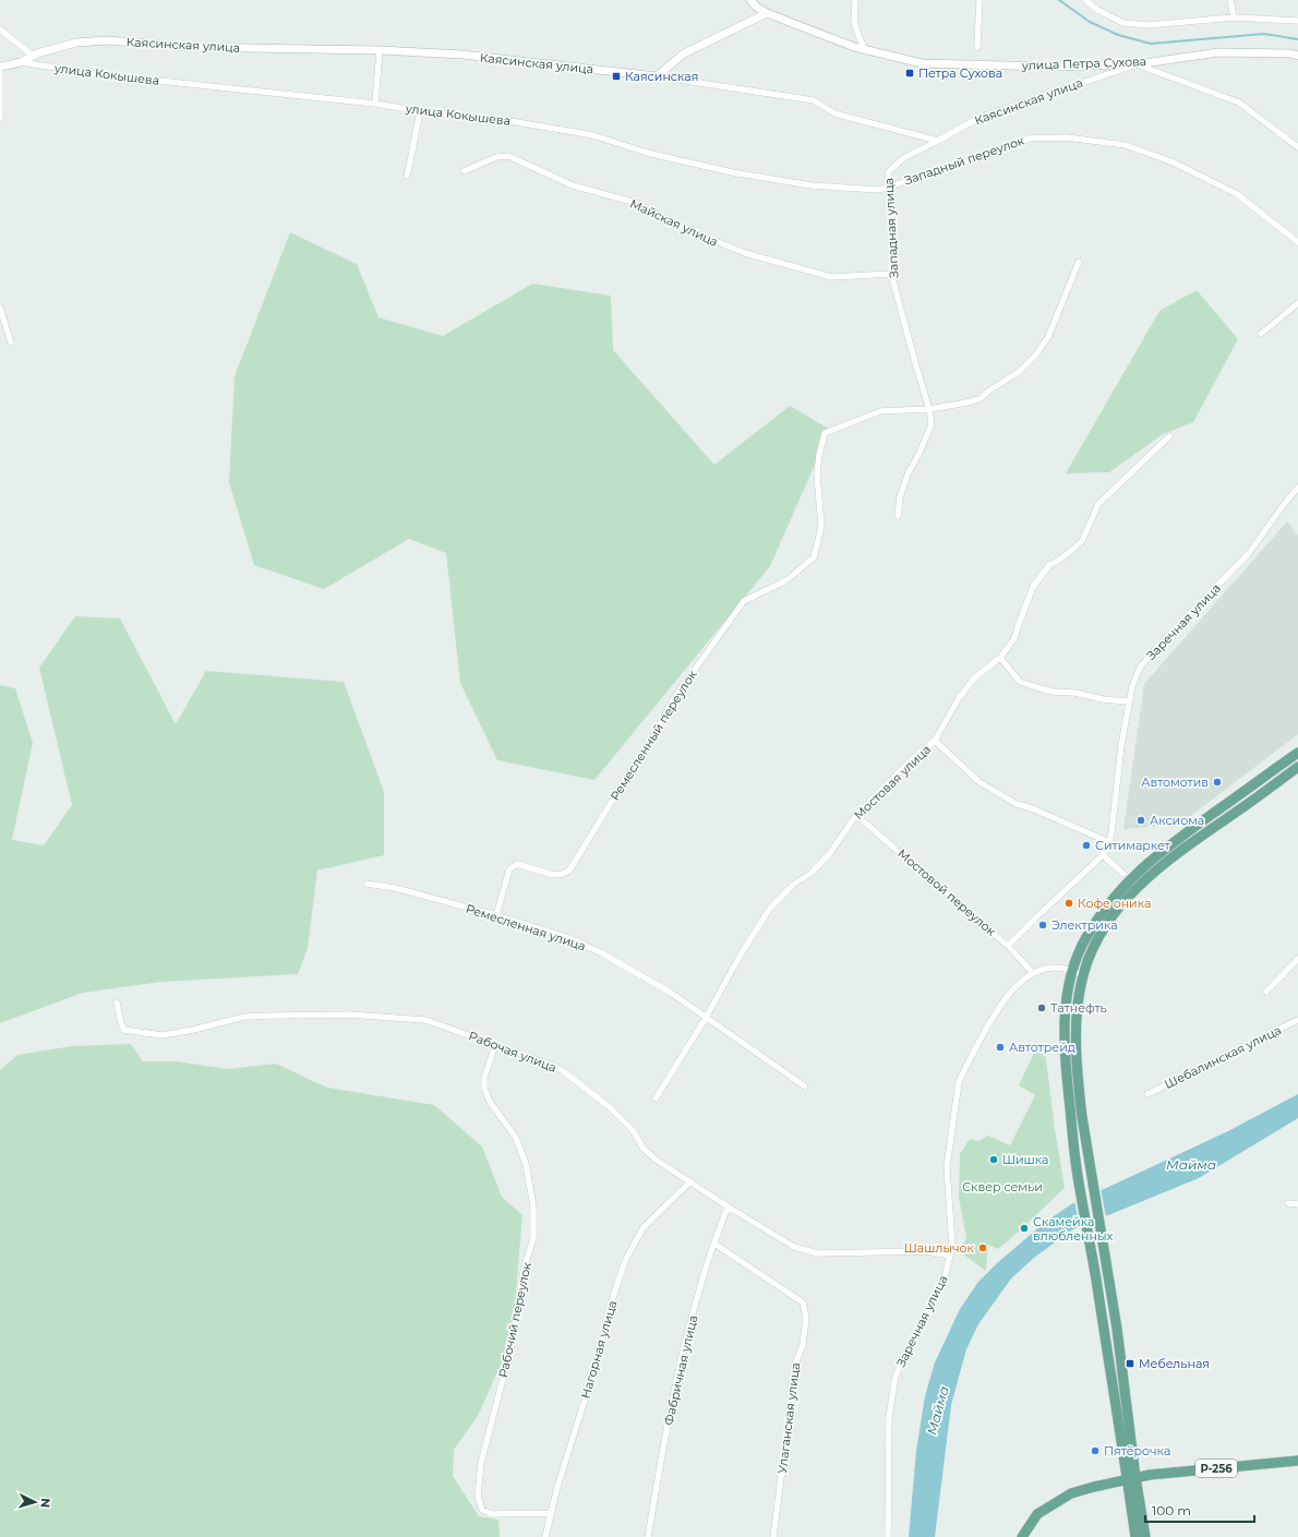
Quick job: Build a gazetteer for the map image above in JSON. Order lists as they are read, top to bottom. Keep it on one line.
{"streets":{"main road":["Р-256"],"street":["Каясинская улица","улица Петра Сухова","улица Кокышева","Западный переулок","Майская улица","Западная улица","Заречная улица","Ремесленный переулок","Мостовая улица","Мостовой переулок","Ремесленная улица","Рабочая улица","Шебалинская улица","Рабочий переулок","Нагорная улица","Фабричная улица","Улаганская улица"]},"crossings":[["Каясинская улица","улица Петра Сухова"],["Каясинская улица","улица Кокышева"],["Каясинская улица","Западная улица"],["улица Кокышева","Западный переулок"],["улица Кокышева","Западная улица"],["Западный переулок","Западная улица"],["Майская улица","Западная улица"],["Западная улица","Ремесленный переулок"],["Заречная улица","Мостовой переулок"],["Заречная улица","Рабочая улица"],["Ремесленный переулок","Ремесленная улица"],["Мостовая улица","Мостовой переулок"],["Мостовая улица","Ремесленная улица"],["Рабочая улица","Рабочий переулок"],["Рабочая улица","Нагорная улица"],["Рабочая улица","Фабричная улица"],["Рабочий переулок","Нагорная улица"],["Фабричная улица","Улаганская улица"]],"water":["Майма"],"parks":["Сквер семьи"],"places":{"transit":["Петра Сухова","Каясинская","Мебельная"],"other":["Автомотив","Аксиома","Ситимаркет","Кофе оника","Электрика","Татнефть","Автотрейд","Шишка","Скамейка влюбленных","Шашлычок","Пятёрочка"]},"scale_bar":"100 m","north":"right"}
